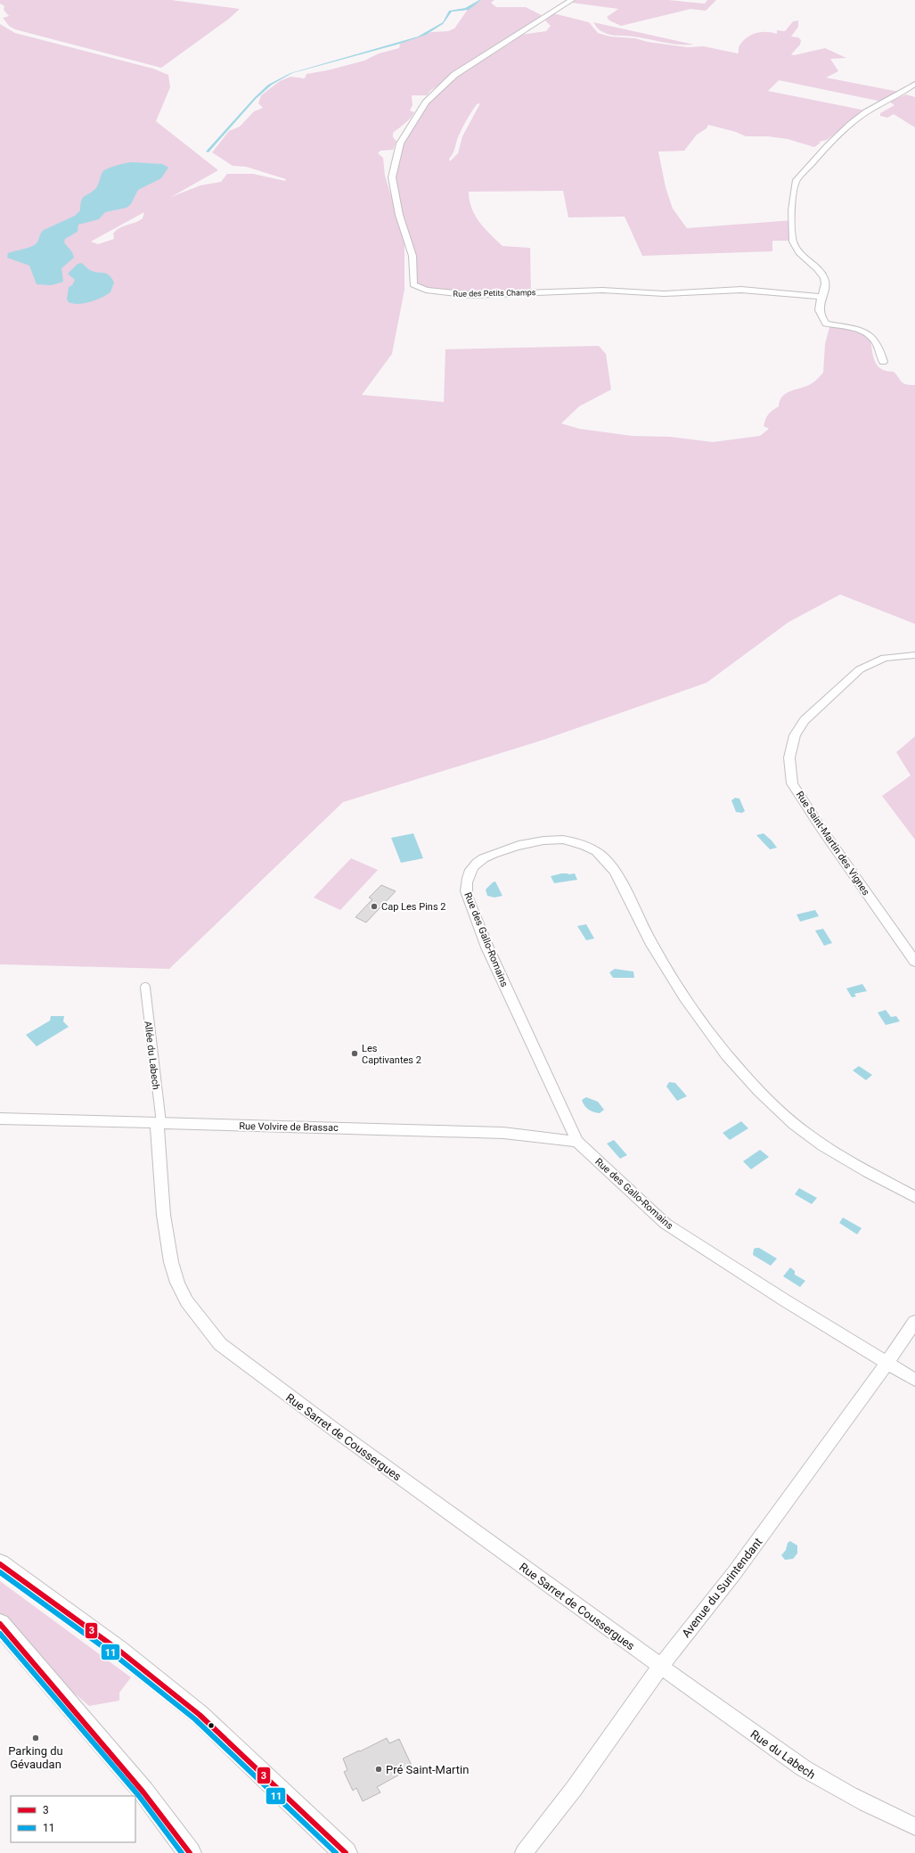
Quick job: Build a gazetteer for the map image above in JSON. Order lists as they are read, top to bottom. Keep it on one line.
{"streets":{"street":["Rue des Petits Champs","Rue Saint-Martin des Vignes","Rue des Gallo-Romains","Allée du Labech","Rue Volvire de Brassac","Rue Sarret de Coussergues","Avenue du Surintendant","Rue du Labech"]},"crossings":[["Rue des Gallo-Romains","Rue Volvire de Brassac"],["Rue des Gallo-Romains","Avenue du Surintendant"],["Allée du Labech","Rue Volvire de Brassac"],["Allée du Labech","Rue Sarret de Coussergues"],["Rue Volvire de Brassac","Rue Sarret de Coussergues"],["Rue Sarret de Coussergues","Avenue du Surintendant"],["Rue Sarret de Coussergues","Rue du Labech"],["Avenue du Surintendant","Rue du Labech"]],"places":["Cap Les Pins 2","Les Captivantes 2","Parking du Gévaudan","Pré Saint-Martin"],"lines":["transit line 3","transit line 11"],"legend":["3","11"]}
